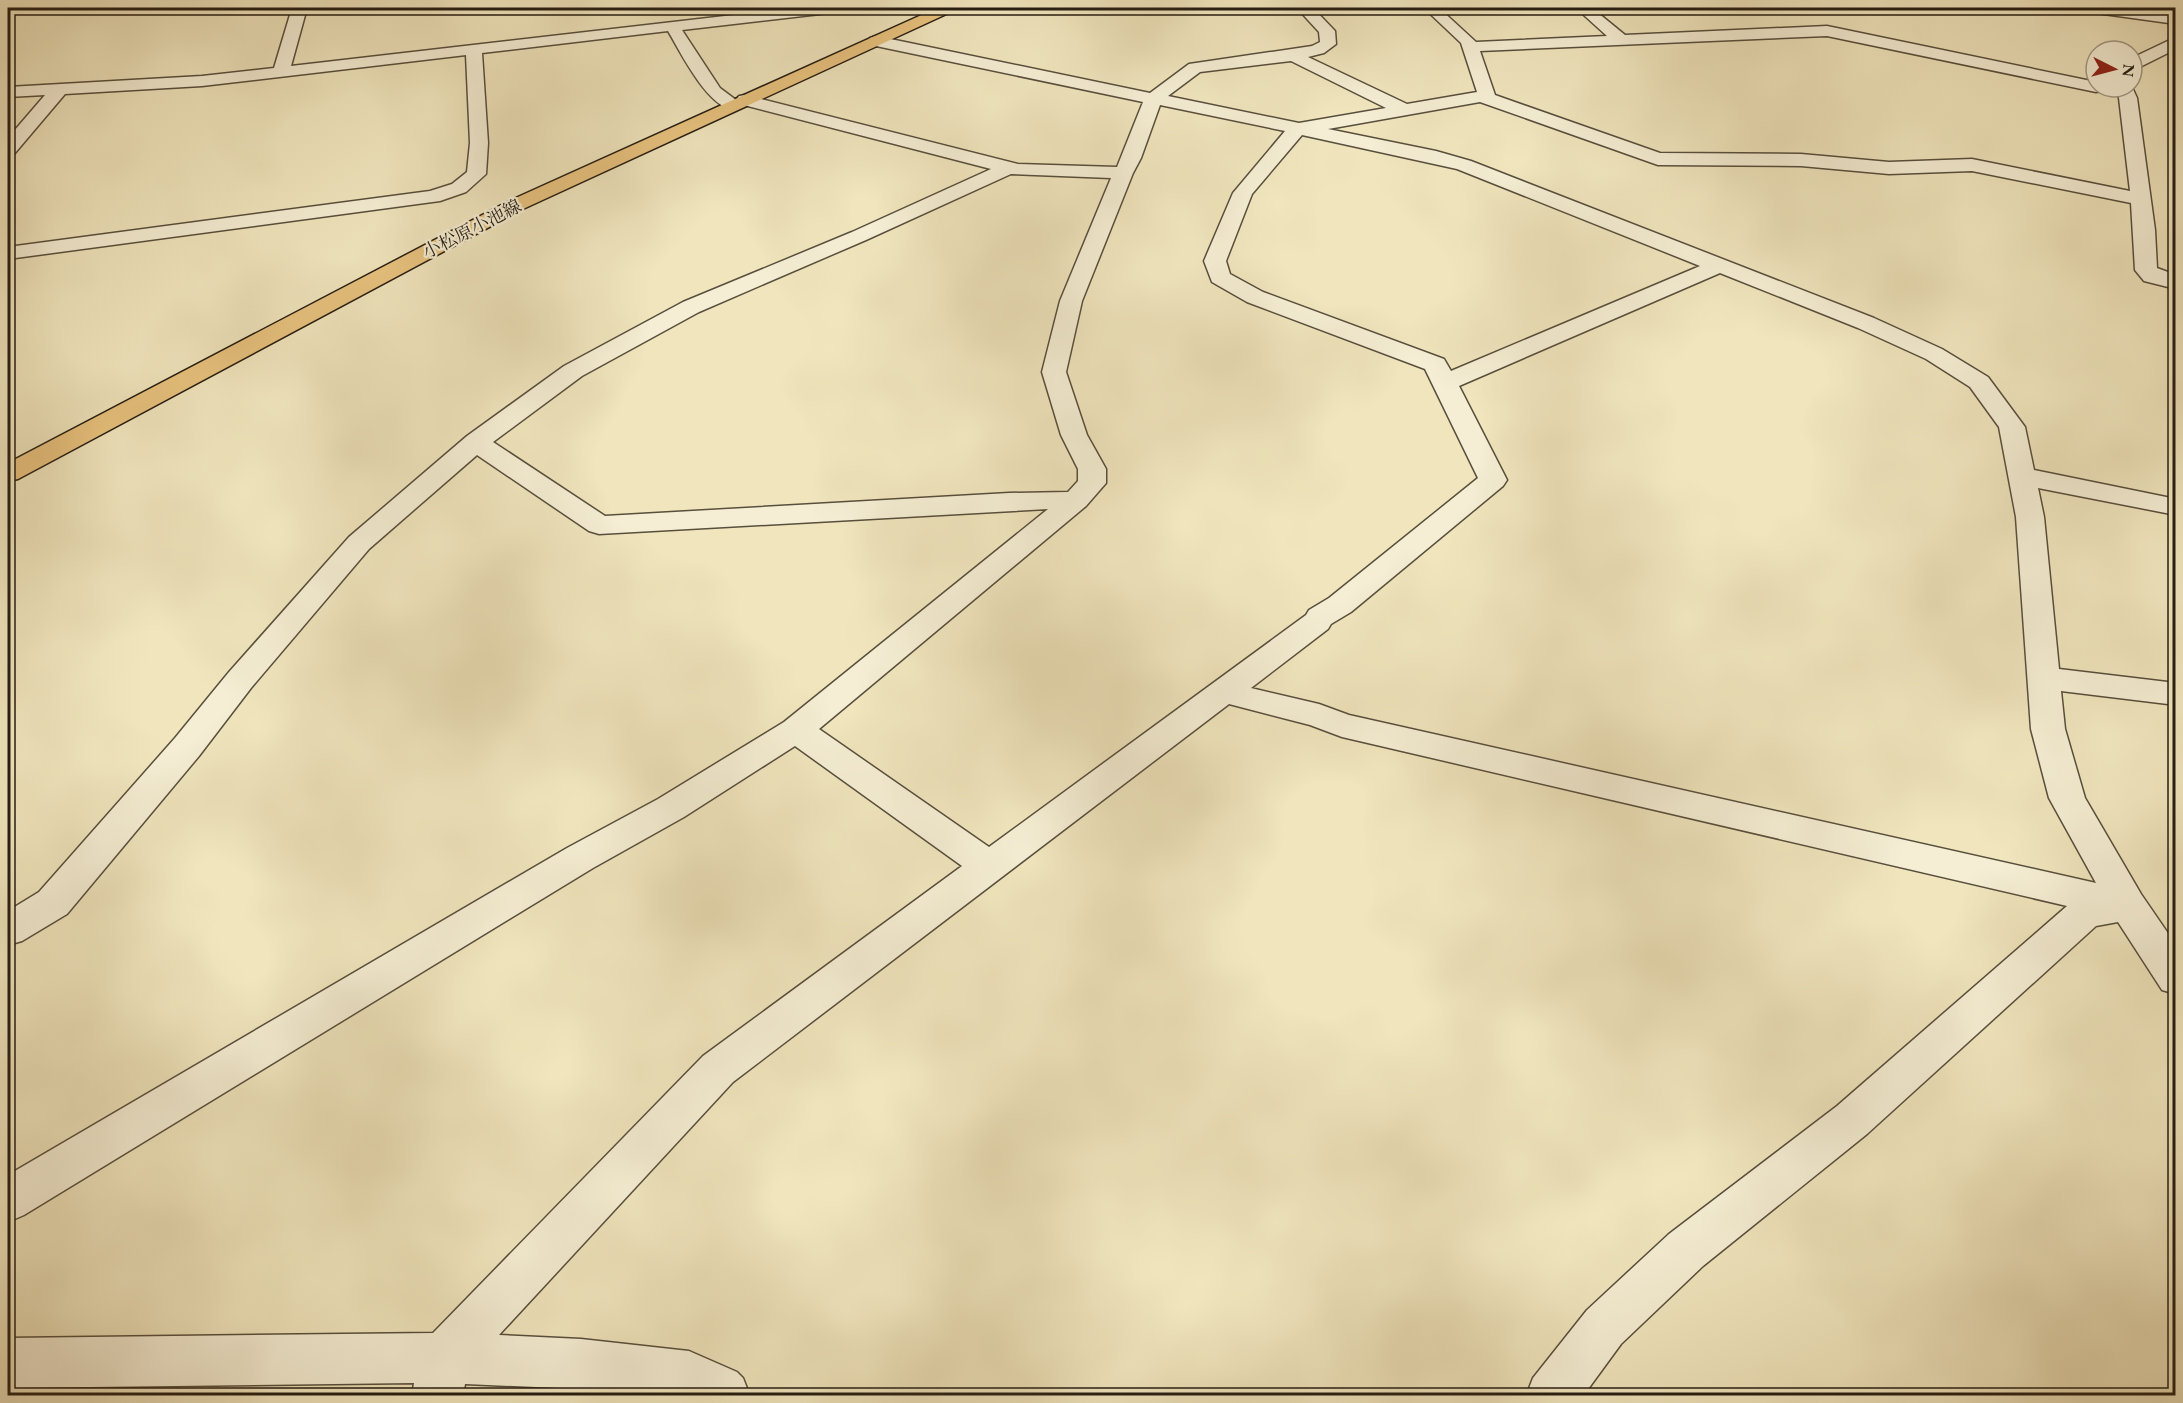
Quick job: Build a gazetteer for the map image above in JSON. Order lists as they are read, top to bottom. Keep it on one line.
{"streets":{"main road":["小松原小池線"]},"north":"right"}
